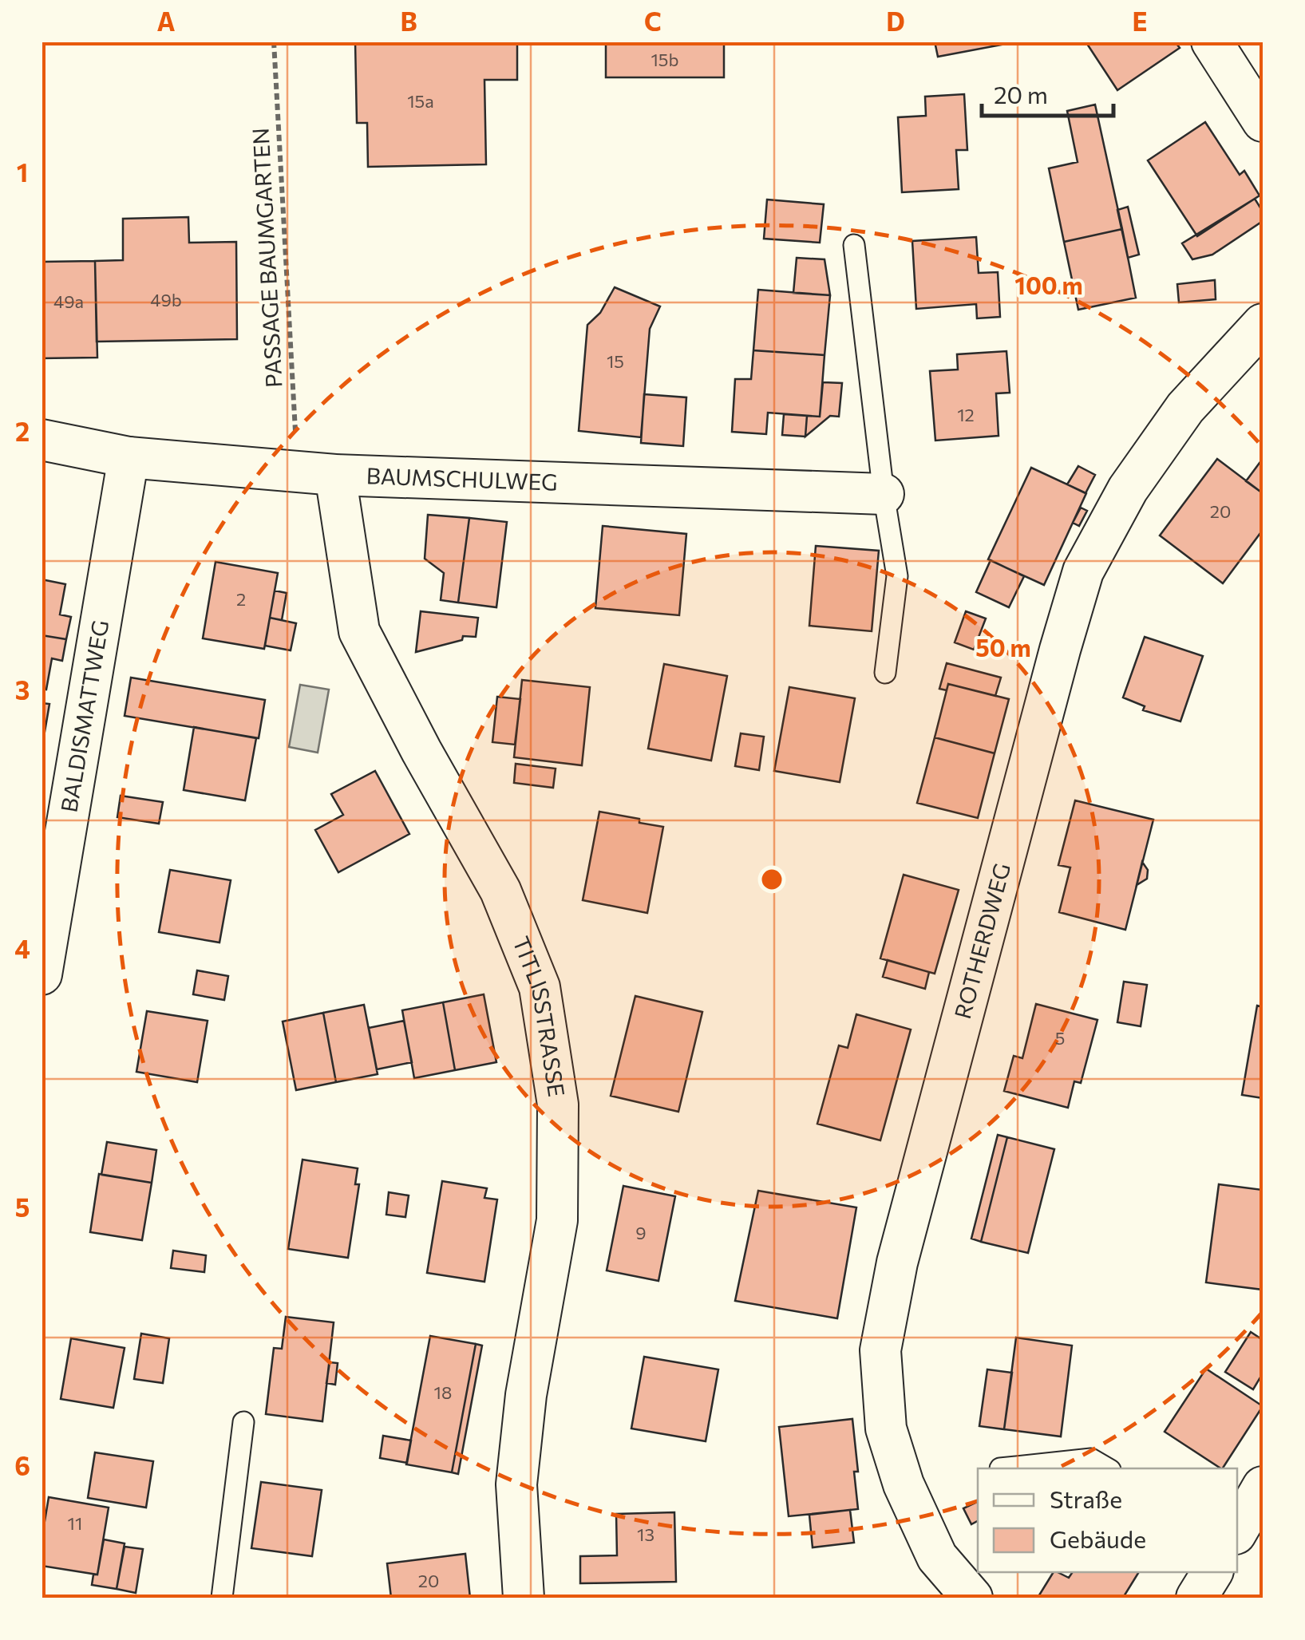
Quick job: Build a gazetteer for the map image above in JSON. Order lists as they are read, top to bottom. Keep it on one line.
{"streets":{"street":["BAUMSCHULWEG","BALDISMATTWEG","ROTHERDWEG","TITLISSTRASSE"],"path":["PASSAGE BAUMGARTEN"]},"crossings":[["PASSAGE BAUMGARTEN","BAUMSCHULWEG"],["PASSAGE BAUMGARTEN","TITLISSTRASSE"],["BAUMSCHULWEG","BALDISMATTWEG"],["BAUMSCHULWEG","TITLISSTRASSE"]],"house_numbers":["15b","15a","49b","49a","15","12","20","2","5","9","18","11","13","20"],"legend":["Straße","Gebäude"],"scale_bar":"20 m","grid":{"columns":["A","B","C","D","E"],"rows":["1","2","3","4","5","6"]},"rings":["100 m","50 m"]}
